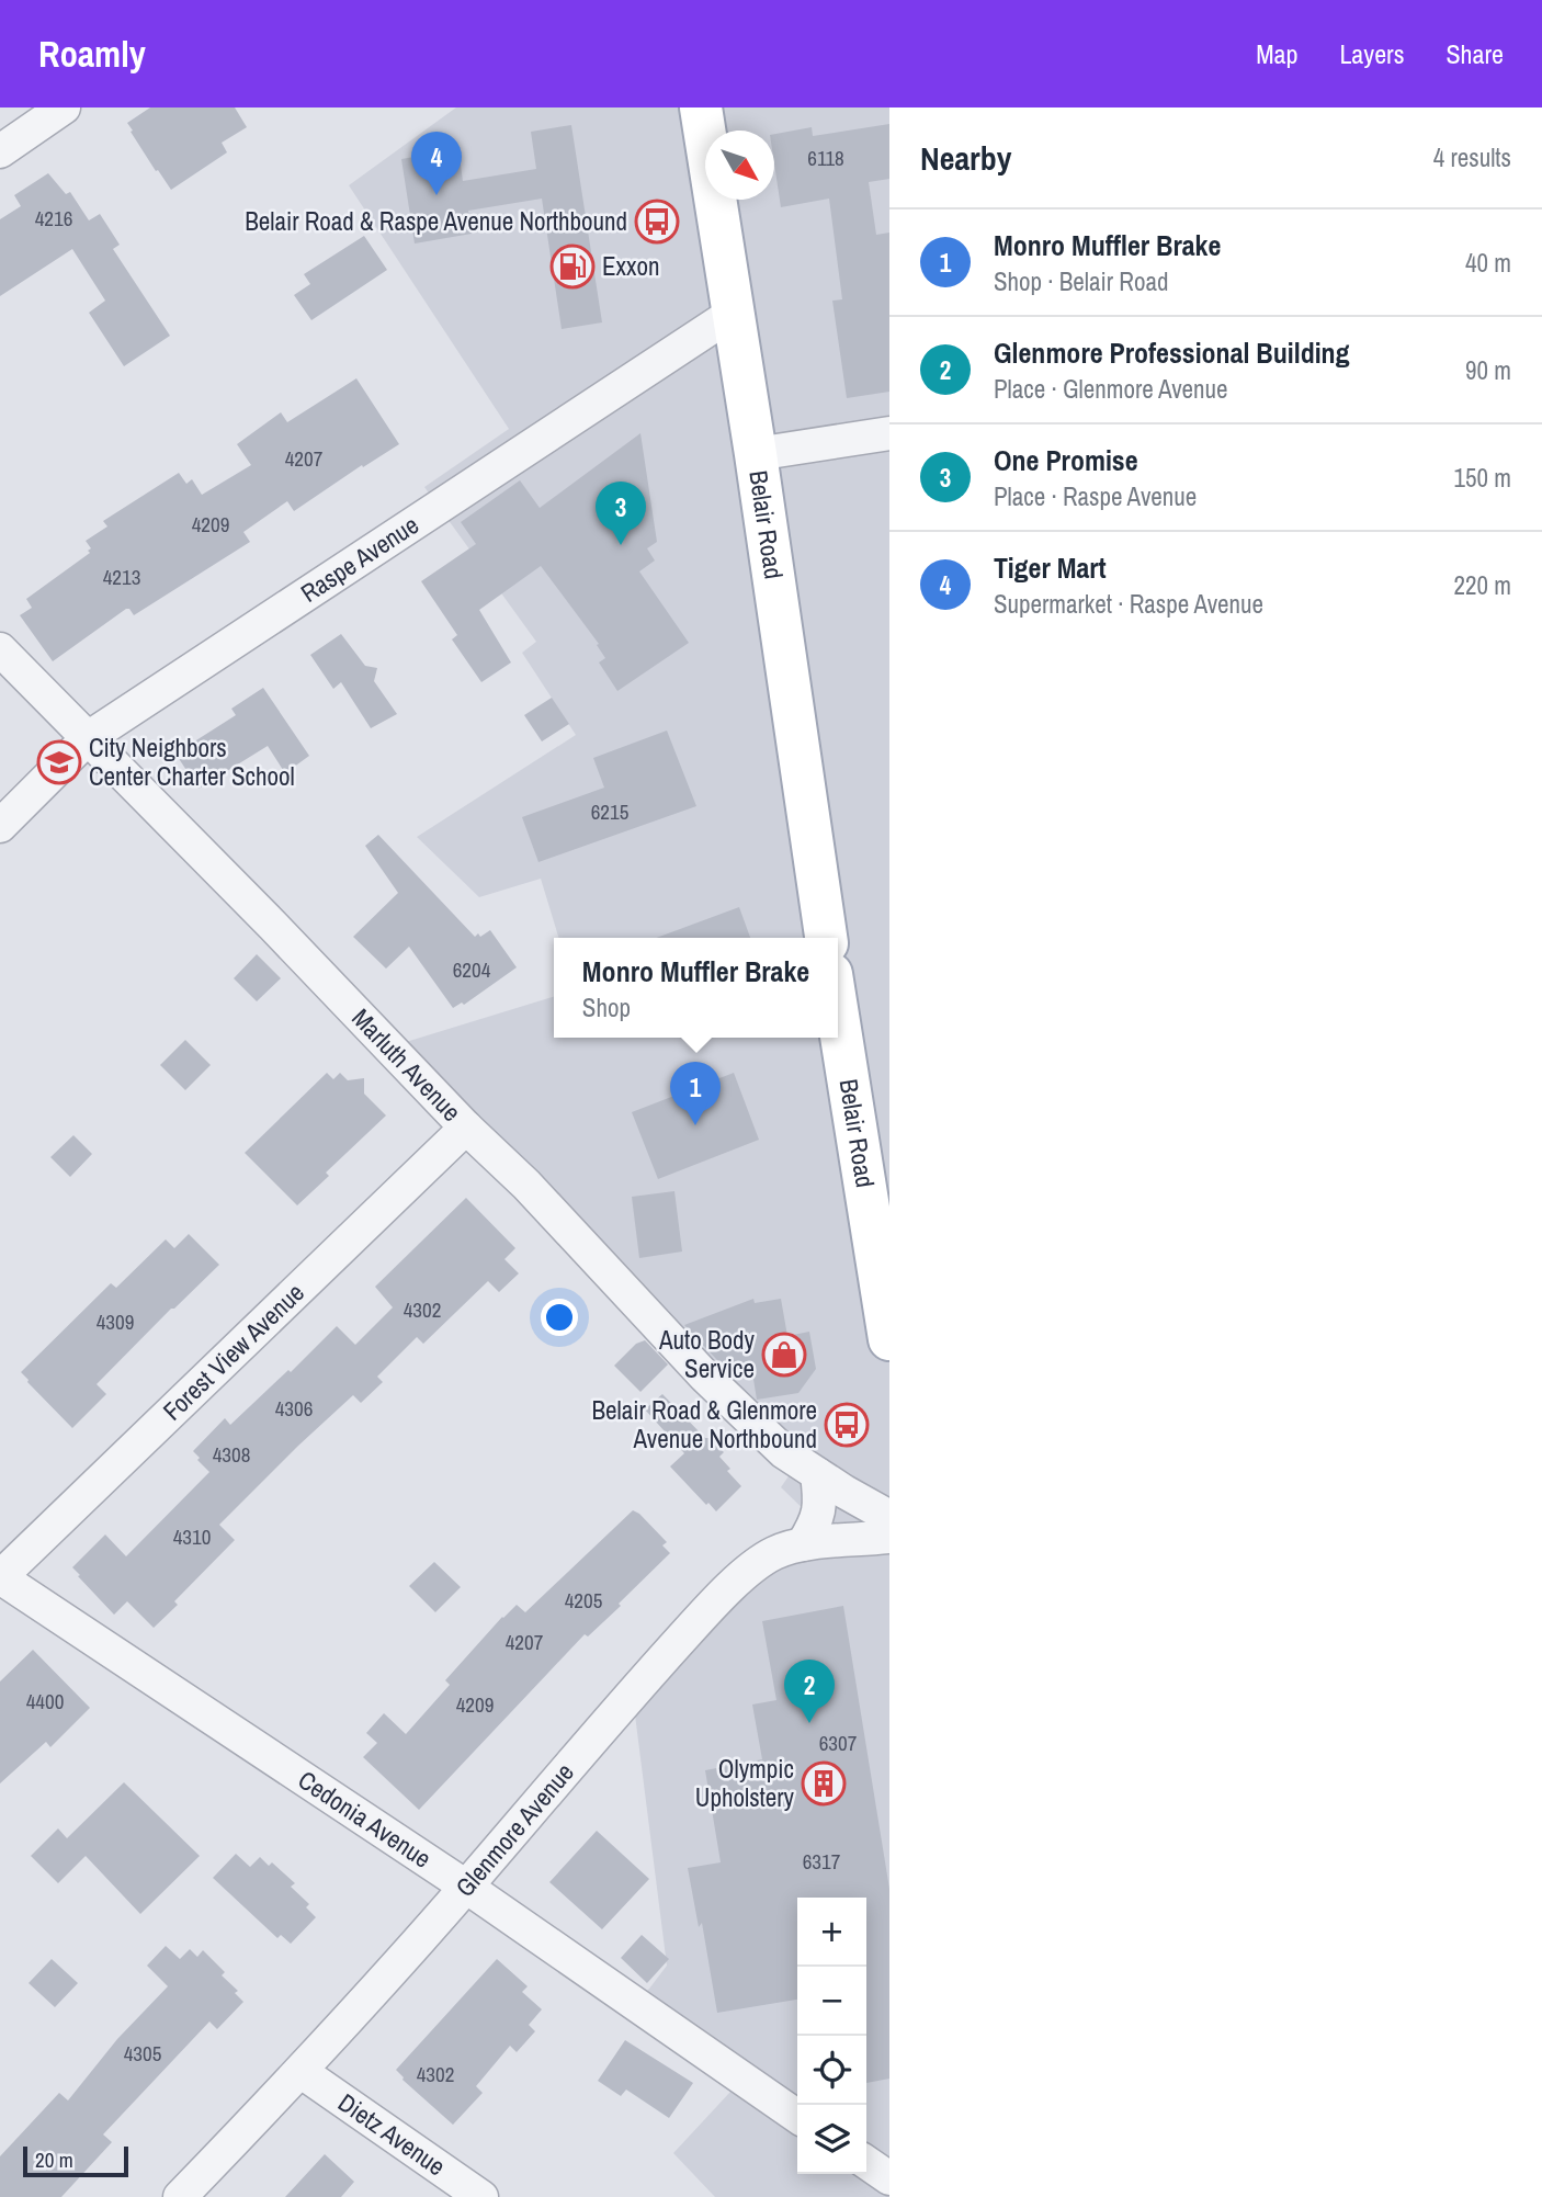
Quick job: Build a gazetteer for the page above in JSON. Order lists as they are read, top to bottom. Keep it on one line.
{"streets":{"main road":["Belair Road"],"street":["Raspe Avenue","Marluth Avenue","Forest View Avenue","Cedonia Avenue","Glenmore Avenue","Dietz Avenue"]},"crossings":[["Belair Road","Raspe Avenue"],["Raspe Avenue","Marluth Avenue"],["Marluth Avenue","Forest View Avenue"],["Forest View Avenue","Cedonia Avenue"],["Cedonia Avenue","Glenmore Avenue"],["Glenmore Avenue","Dietz Avenue"]],"places":{"bus stop":["Belair Road & Raspe Avenue Northbound","Belair Road & Glenmore Avenue Northbound"],"fuel station":["Exxon"],"school or university":["City Neighbors Center Charter School"],"shop":["Auto Body Service"],"building":["Olympic Upholstery"]},"house_numbers":["6118","4216","4207","4209","4213","6215","6204","4302","4309","4306","4308","4310","4205","4207","4400","4209","6307","6317","4305","4302"],"scale_bar":"20 m","north":"bottom right","page":{"header":"Roamly","nav":["Map","Layers","Share"],"heading":["Nearby","4 results"],"pins":["4","3","1","2"],"list":[{"mark":"1","name":"Monro Muffler Brake","note":"Shop · Belair Road","value":"40 m"},{"mark":"2","name":"Glenmore Professional Building","note":"Place · Glenmore Avenue","value":"90 m"},{"mark":"3","name":"One Promise","note":"Place · Raspe Avenue","value":"150 m"},{"mark":"4","name":"Tiger Mart","note":"Supermarket · Raspe Avenue","value":"220 m"}],"popup":["Monro Muffler Brake","Shop"],"map_buttons":["+","−"],"scale":"20 m"}}
